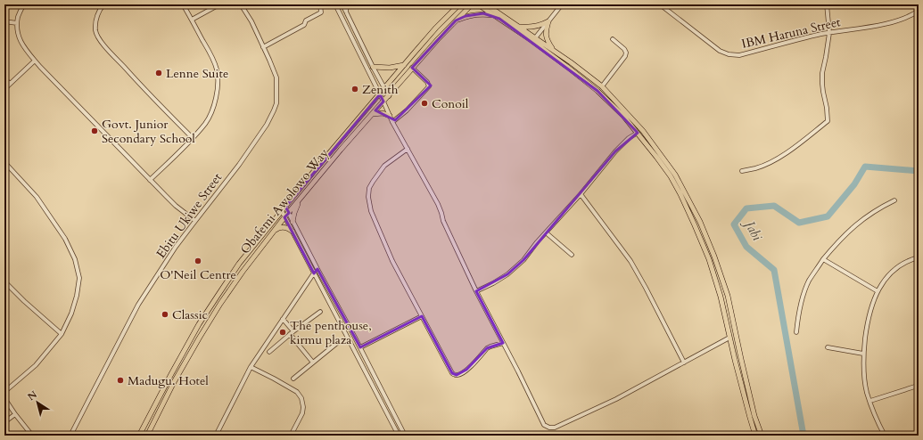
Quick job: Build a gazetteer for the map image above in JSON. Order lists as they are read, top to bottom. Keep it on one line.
{"streets":{"main road":["Obafemi Awolowo Way"],"street":["IBM Haruna Street","Ebitu Ukiwe Street"]},"water":["Jabi"],"places":["Lenne Suite","Zenith","Conoil","Govt. Junior Secondary School","O'Neil Centre","Classic","The penthouse, kirmu plaza","Madugu. Hotel"],"north":"top left"}
